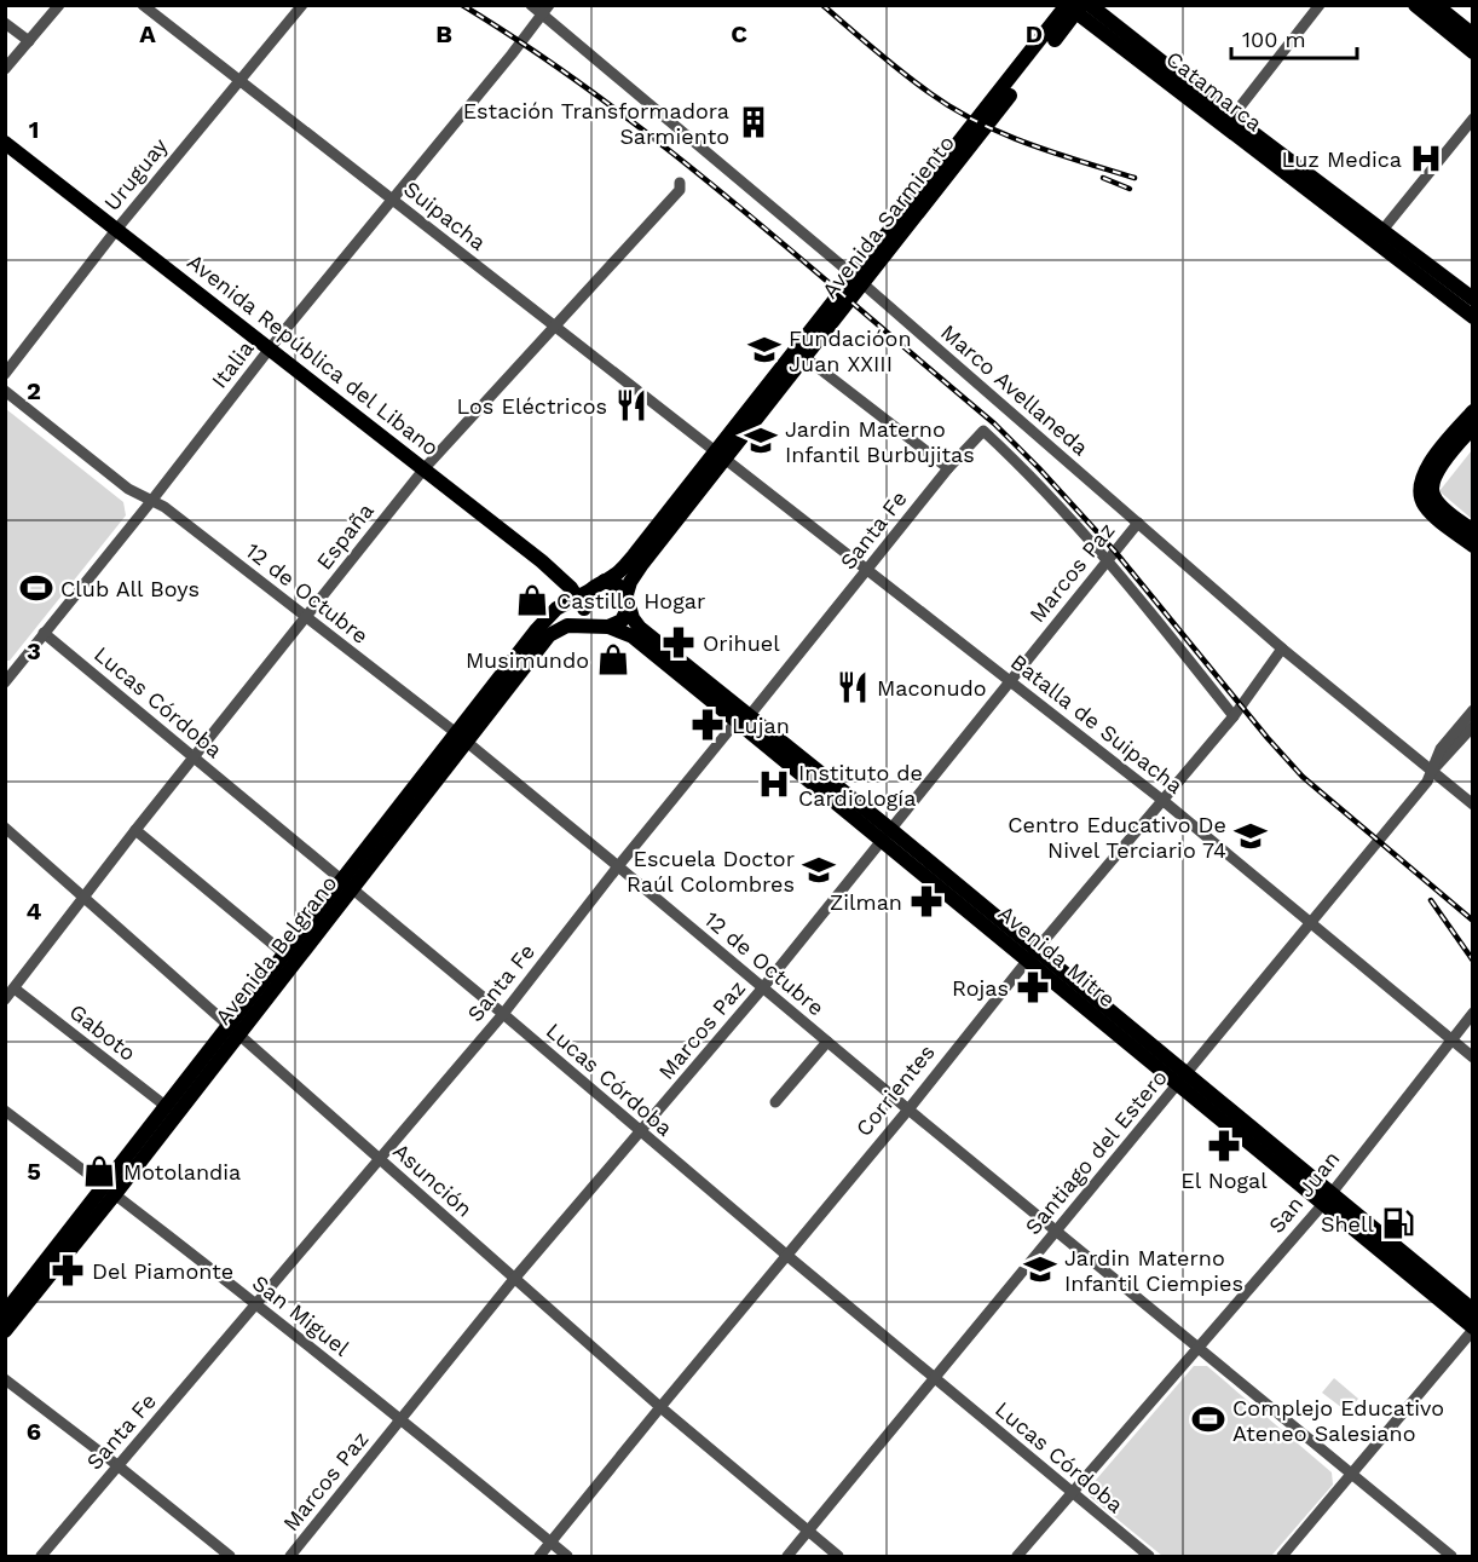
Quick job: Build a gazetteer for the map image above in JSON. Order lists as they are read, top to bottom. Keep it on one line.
{"streets":{"main road":["Catamarca","Avenida Sarmiento","Avenida República del Libano","Avenida Belgrano","Avenida Mitre"],"street":["Uruguay","Suipacha","Italia","Marco Avellaneda","Santa Fe","España","Marcos Paz","12 de Octubre","Lucas Córdoba","Batalla de Suipacha","Gaboto","Corrientes","Santiago del Estero","Asunción","San Juan","San Miguel"]},"crossings":[["Catamarca","Avenida Sarmiento"],["Uruguay","Suipacha"],["Uruguay","Avenida República del Libano"],["Suipacha","Avenida Sarmiento"],["Suipacha","Italia"],["Suipacha","España"],["Suipacha","Batalla de Suipacha"],["Avenida Sarmiento","Avenida República del Libano"],["Avenida Sarmiento","Marco Avellaneda"],["Avenida Sarmiento","Batalla de Suipacha"],["Avenida Sarmiento","Avenida Belgrano"],["Avenida Sarmiento","Avenida Mitre"],["Avenida República del Libano","Italia"],["Avenida República del Libano","España"],["Avenida República del Libano","Avenida Belgrano"],["Avenida República del Libano","Avenida Mitre"],["Italia","Marco Avellaneda"],["Italia","12 de Octubre"],["Italia","Lucas Córdoba"],["Marco Avellaneda","Marcos Paz"],["Marco Avellaneda","Corrientes"],["Marco Avellaneda","Santiago del Estero"],["Santa Fe","Marcos Paz"],["Santa Fe","12 de Octubre"],["Santa Fe","Lucas Córdoba"],["Santa Fe","Batalla de Suipacha"],["Santa Fe","Avenida Mitre"],["Santa Fe","Asunción"],["Santa Fe","San Miguel"],["España","12 de Octubre"],["España","Lucas Córdoba"],["España","Gaboto"],["España","Asunción"],["Marcos Paz","12 de Octubre"],["Marcos Paz","Lucas Córdoba"],["Marcos Paz","Batalla de Suipacha"],["Marcos Paz","Avenida Mitre"],["Marcos Paz","Asunción"],["Marcos Paz","San Miguel"],["12 de Octubre","Avenida Belgrano"],["12 de Octubre","Corrientes"],["12 de Octubre","Santiago del Estero"],["12 de Octubre","San Juan"],["Lucas Córdoba","Avenida Belgrano"],["Lucas Córdoba","Corrientes"],["Lucas Córdoba","Santiago del Estero"],["Lucas Córdoba","San Juan"],["Batalla de Suipacha","Corrientes"],["Batalla de Suipacha","Santiago del Estero"],["Batalla de Suipacha","San Juan"],["Avenida Belgrano","Avenida Mitre"],["Avenida Belgrano","Gaboto"],["Avenida Belgrano","Asunción"],["Avenida Belgrano","San Miguel"],["Avenida Mitre","Corrientes"],["Avenida Mitre","Santiago del Estero"],["Avenida Mitre","San Juan"],["Corrientes","Asunción"],["Corrientes","San Miguel"],["Santiago del Estero","Asunción"]],"places":{"building":["Estación Transformadora Sarmiento"],"hospital":["Luz Medica","Instituto de Cardiología"],"school or university":["Fundacióon Juan XXIII","Jardin Materno Infantil Burbujitas","Centro Educativo De Nivel Terciario 74","Escuela Doctor Raúl Colombres","Jardin Materno Infantil Ciempies"],"restaurant":["Los Eléctricos","Maconudo"],"sports":["Club All Boys","Complejo Educativo Ateneo Salesiano"],"shop":["Castillo Hogar","Musimundo","Motolandia"],"pharmacy":["Orihuel","Lujan","Zilman","Rojas","El Nogal","Del Piamonte"],"fuel station":["Shell"]},"scale_bar":"100 m","grid":{"columns":["A","B","C","D"],"rows":["1","2","3","4","5","6"]}}
